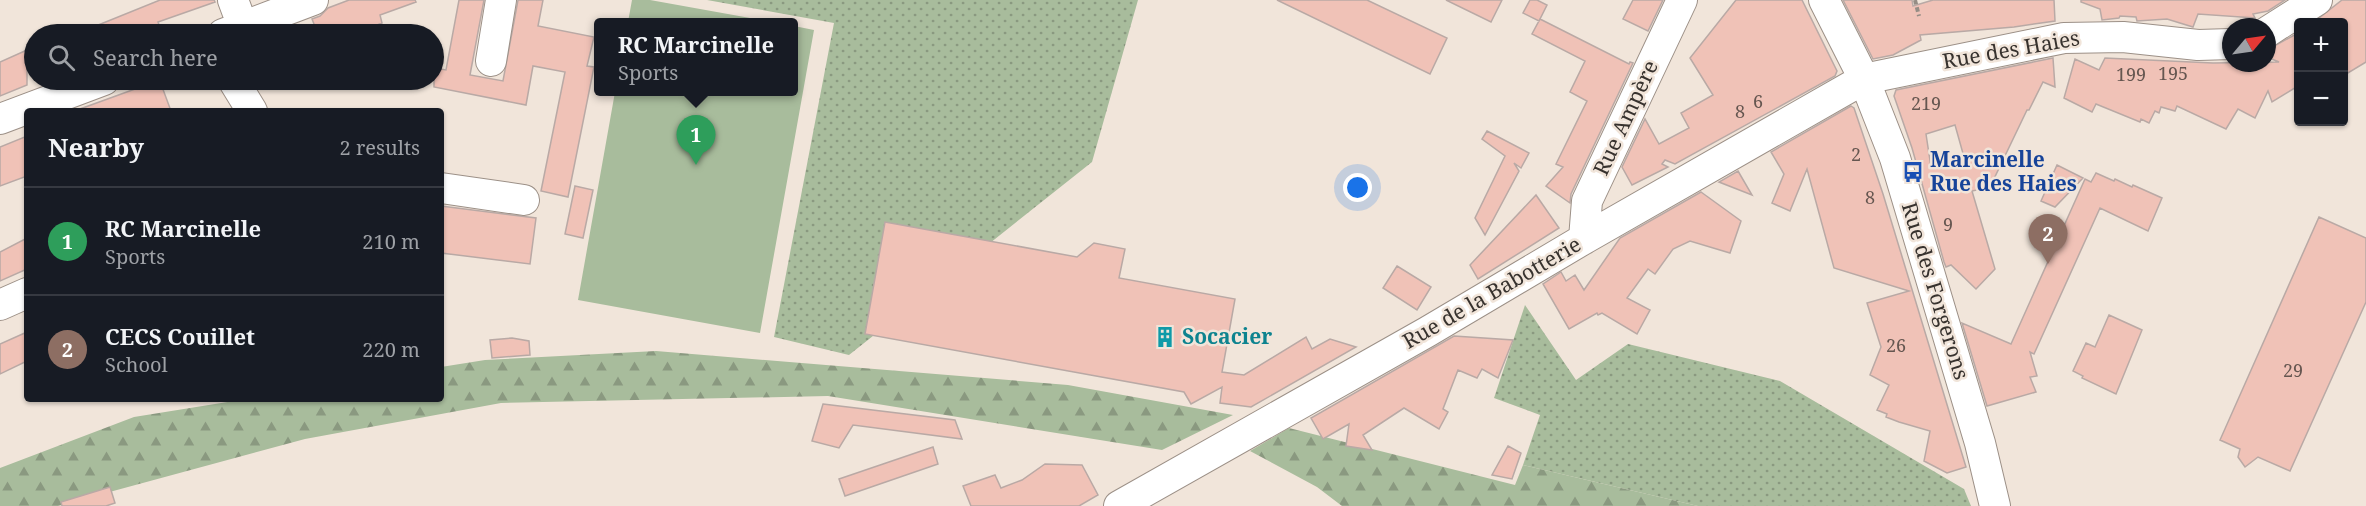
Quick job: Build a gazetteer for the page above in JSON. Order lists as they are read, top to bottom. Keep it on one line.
{"streets":{"street":["Rue des Haies","Rue Ampère","Rue des Forgerons","Rue de la Babotterie"]},"crossings":[["Rue des Haies","Rue des Forgerons"],["Rue des Haies","Rue de la Babotterie"],["Rue Ampère","Rue de la Babotterie"],["Rue des Forgerons","Rue de la Babotterie"]],"places":{"bus stop":["Marcinelle Rue des Haies"],"building":["Socacier"]},"house_numbers":["195","199","6","219","8","2","8","9","26","29"],"north":"top right","page":{"map_buttons":["+","−"],"popup":["RC Marcinelle","Sports"],"search":"Search here","heading":["Nearby","2 results"],"pins":["1","2"],"list":[{"mark":"1","name":"RC Marcinelle","note":"Sports","value":"210 m"},{"mark":"2","name":"CECS Couillet","note":"School","value":"220 m"}]}}
